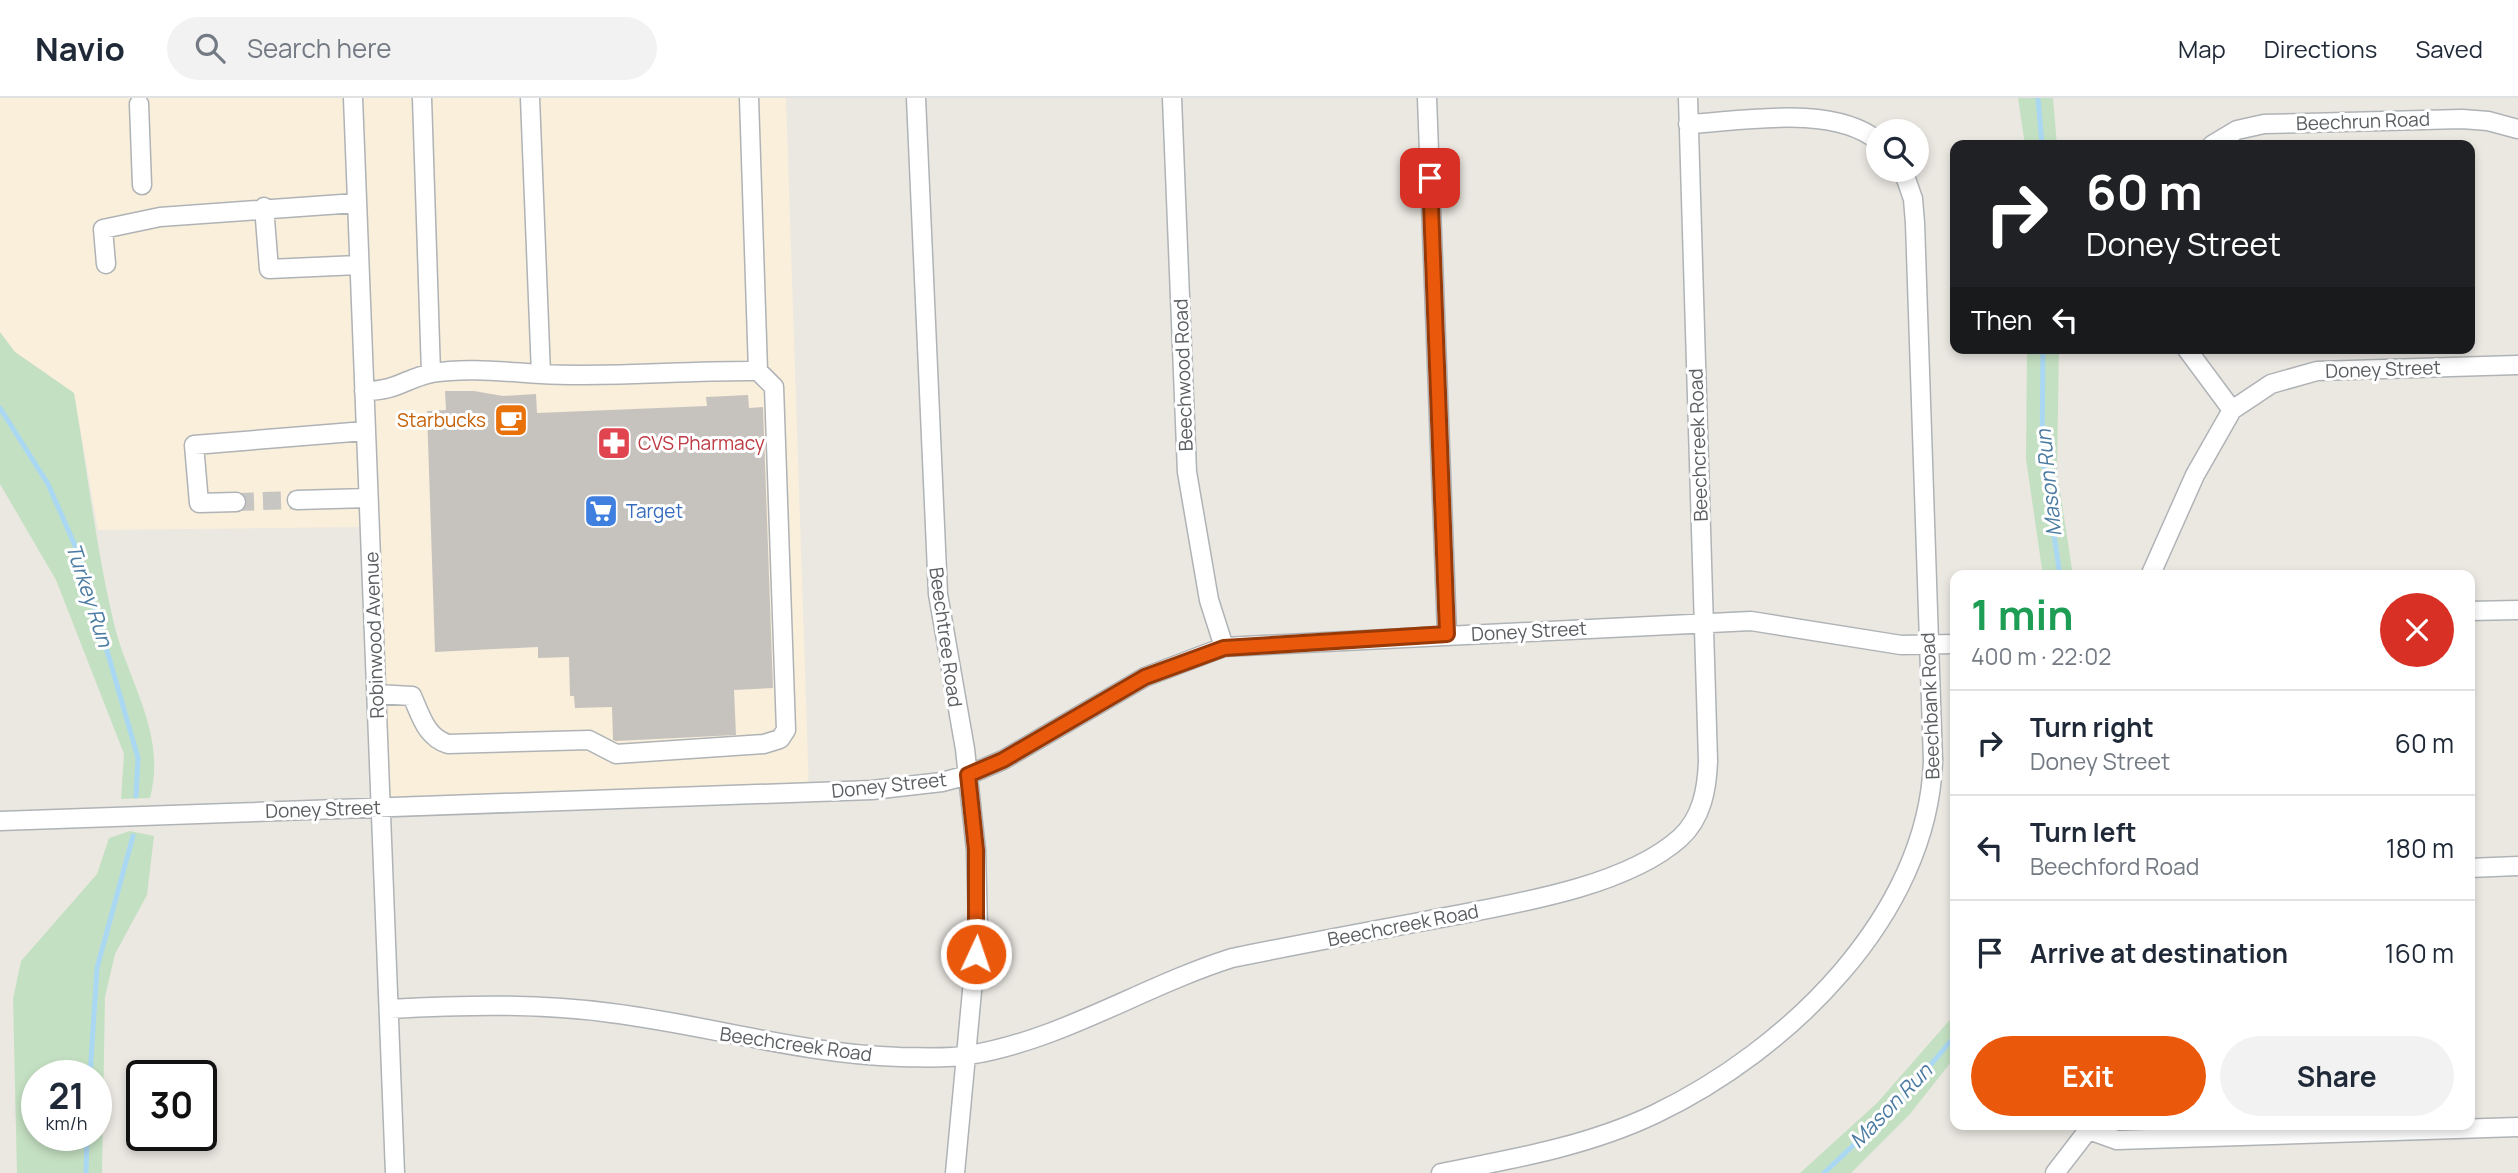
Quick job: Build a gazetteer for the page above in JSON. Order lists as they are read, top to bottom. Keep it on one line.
{"streets":{"street":["Beechrun Road","Doney Street","Beechwood Road","Beechcreek Road","Robinwood Avenue","Beechtree Road","Beechbank Road"]},"crossings":[["Doney Street","Beechwood Road"],["Doney Street","Beechcreek Road"],["Doney Street","Robinwood Avenue"],["Doney Street","Beechtree Road"],["Doney Street","Beechbank Road"],["Beechcreek Road","Robinwood Avenue"],["Beechcreek Road","Beechtree Road"]],"water":["Mason Run","Turkey Run"],"places":{"cafe":["Starbucks"],"pharmacy":["CVS Pharmacy"],"supermarket":["Target"]},"page":{"header":"Navio","search":"Search here","nav":["Map","Directions","Saved"],"turn":["60 m","Doney Street"],"then":"Then","heading":["1 min","400 m · 22:02"],"list":[{"name":"Turn right","note":"Doney Street","value":"60 m"},{"name":"Turn left","note":"Beechford Road","value":"180 m"},{"name":"Arrive at destination","value":"160 m"}],"buttons":["Exit","Share"],"speed":"21 km/h","limit":"30"}}
